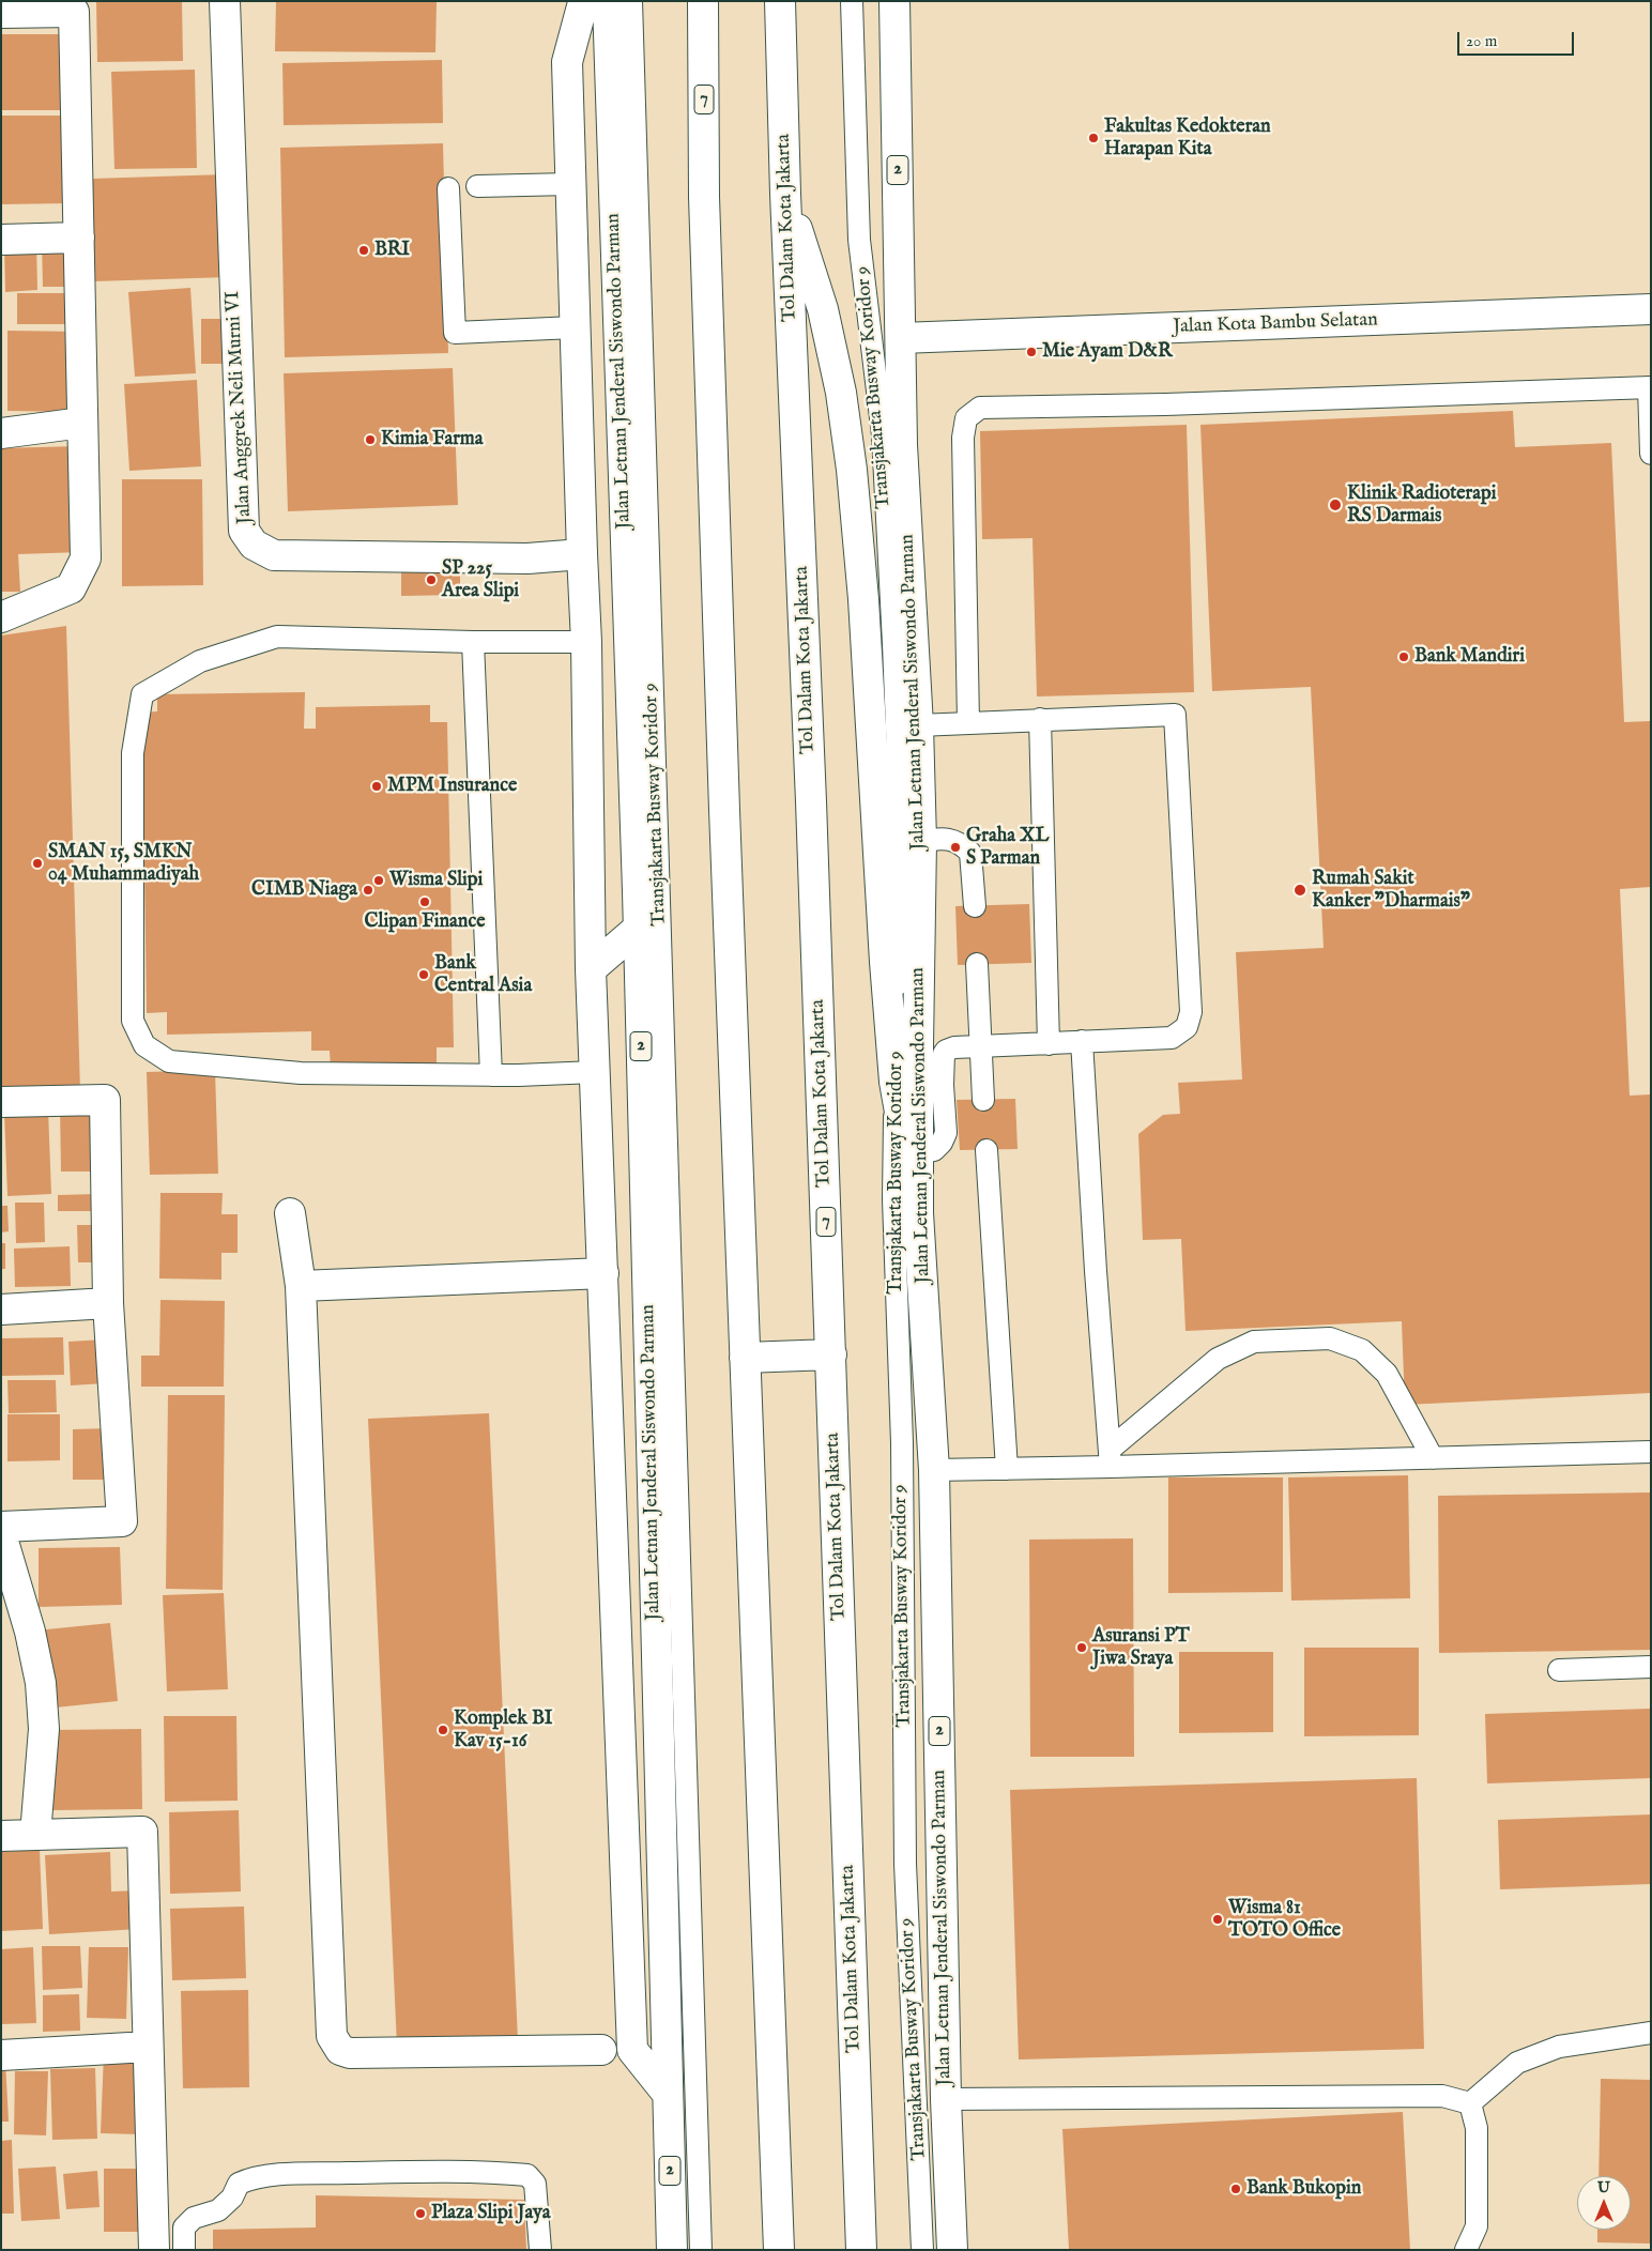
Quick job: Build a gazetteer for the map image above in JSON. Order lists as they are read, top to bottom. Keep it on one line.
{"streets":{"main road":["7","2","Tol Dalam Kota Jakarta","Jalan Kota Bambu Selatan","Jalan Letnan Jenderal Siswondo Parman","Jalan Anggrek Neli Murni VI"],"lane":["Transjakarta Busway Koridor 9"]},"crossings":[["Jalan Kota Bambu Selatan","Jalan Letnan Jenderal Siswondo Parman"]],"places":["Fakultas Kedokteran Harapan Kita","BRI","Mie Ayam D&R","Kimia Farma","Klinik Radioterapi RS Darmais","SP 225 Area Slipi","Bank Mandiri","MPM Insurance","Graha XL S Parman","SMAN 15, SMKN 04 Muhammadiyah","Wisma Slipi","CIMB Niaga","Rumah Sakit Kanker \"Dharmais\"","Clipan Finance","Bank Central Asia","Asuransi PT Jiwa Sraya","Komplek BI Kav 15-16","Wisma 81 TOTO Office","Bank Bukopin","Plaza Slipi Jaya"],"scale_bar":"20 m","north":"top"}
